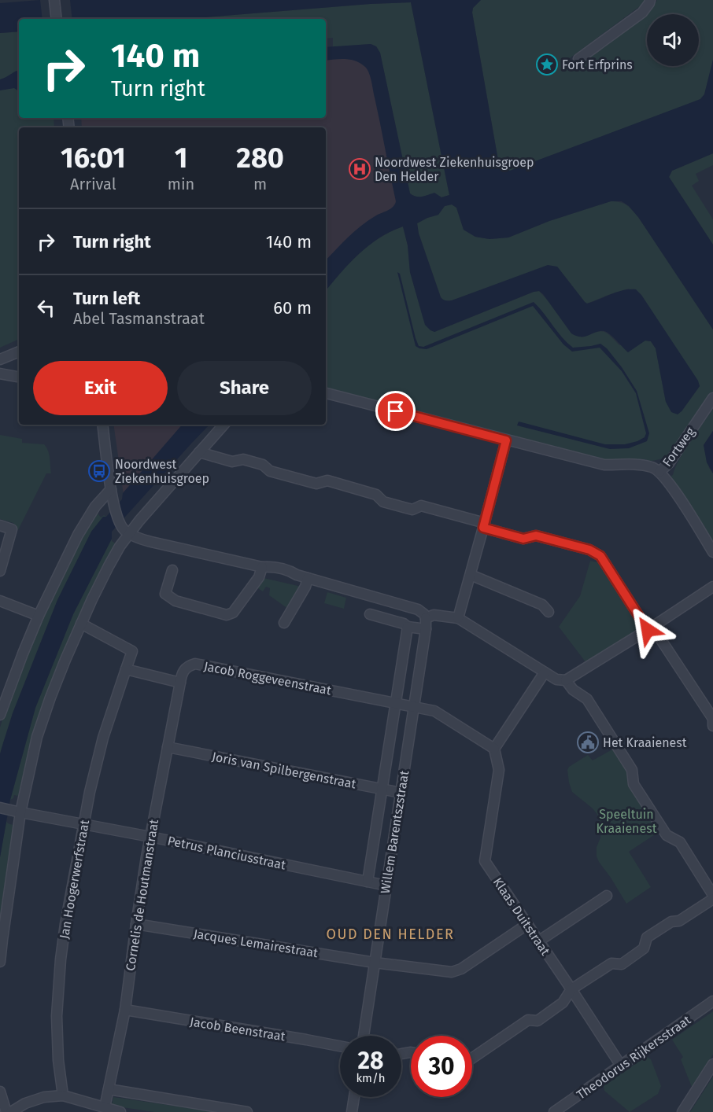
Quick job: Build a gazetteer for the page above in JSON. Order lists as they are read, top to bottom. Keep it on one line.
{"streets":{"street":["Fortweg","Jacob Roggeveenstraat","Joris van Spilbergenstraat","Willem Barentszstraat","Petrus Planciusstraat","Jan Hoogerwerfstraat","Cornelis de Houtmanstraat","Klaas Duitstraat","Jacques Lemairestraat","Jacob Beenstraat","Theodorus Rijkersstraat"]},"crossings":[["Jacob Roggeveenstraat","Willem Barentszstraat"],["Jacob Roggeveenstraat","Cornelis de Houtmanstraat"],["Jacob Roggeveenstraat","Klaas Duitstraat"],["Joris van Spilbergenstraat","Willem Barentszstraat"],["Joris van Spilbergenstraat","Cornelis de Houtmanstraat"],["Willem Barentszstraat","Petrus Planciusstraat"],["Willem Barentszstraat","Jacques Lemairestraat"],["Petrus Planciusstraat","Jan Hoogerwerfstraat"],["Petrus Planciusstraat","Cornelis de Houtmanstraat"],["Cornelis de Houtmanstraat","Jacques Lemairestraat"],["Cornelis de Houtmanstraat","Jacob Beenstraat"],["Klaas Duitstraat","Jacques Lemairestraat"],["Klaas Duitstraat","Theodorus Rijkersstraat"]],"districts":["OUD DEN HELDER"],"parks":["Speeltuin Kraaienest"],"places":{"place":["Fort Erfprins"],"hospital":["Noordwest Ziekenhuisgroep Den Helder"],"bus stop":["Noordwest Ziekenhuisgroep"],"public building":["Het Kraaienest"]},"page":{"turn":["140 m","Turn right"],"eta":["16:01","Arrival","1","min","280","m"],"list":[{"name":"Turn right","value":"140 m"},{"name":"Turn left","note":"Abel Tasmanstraat","value":"60 m"}],"buttons":["Exit","Share"],"speed":"28 km/h","limit":"30"}}
